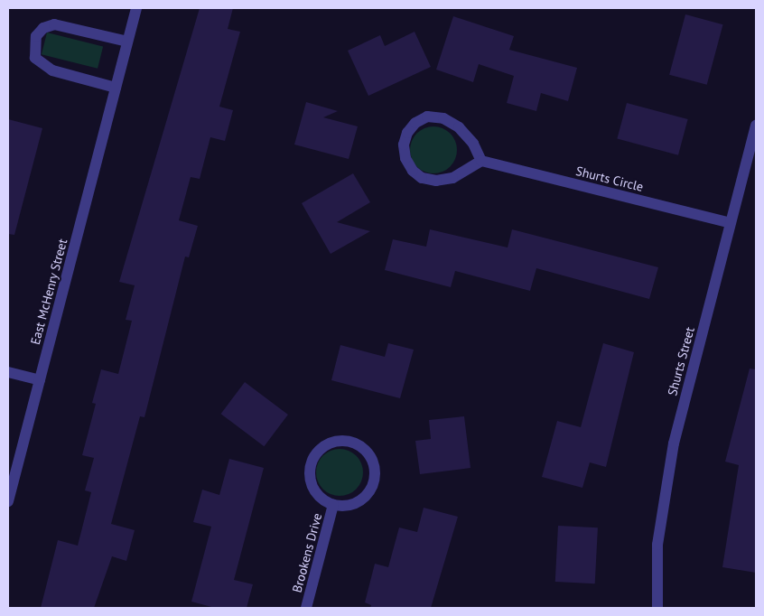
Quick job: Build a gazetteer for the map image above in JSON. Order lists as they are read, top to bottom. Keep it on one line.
{"streets":{"street":["Shurts Circle","East McHenry Street","Shurts Street","Brookens Drive"]},"crossings":[["Shurts Circle","Shurts Street"]]}
